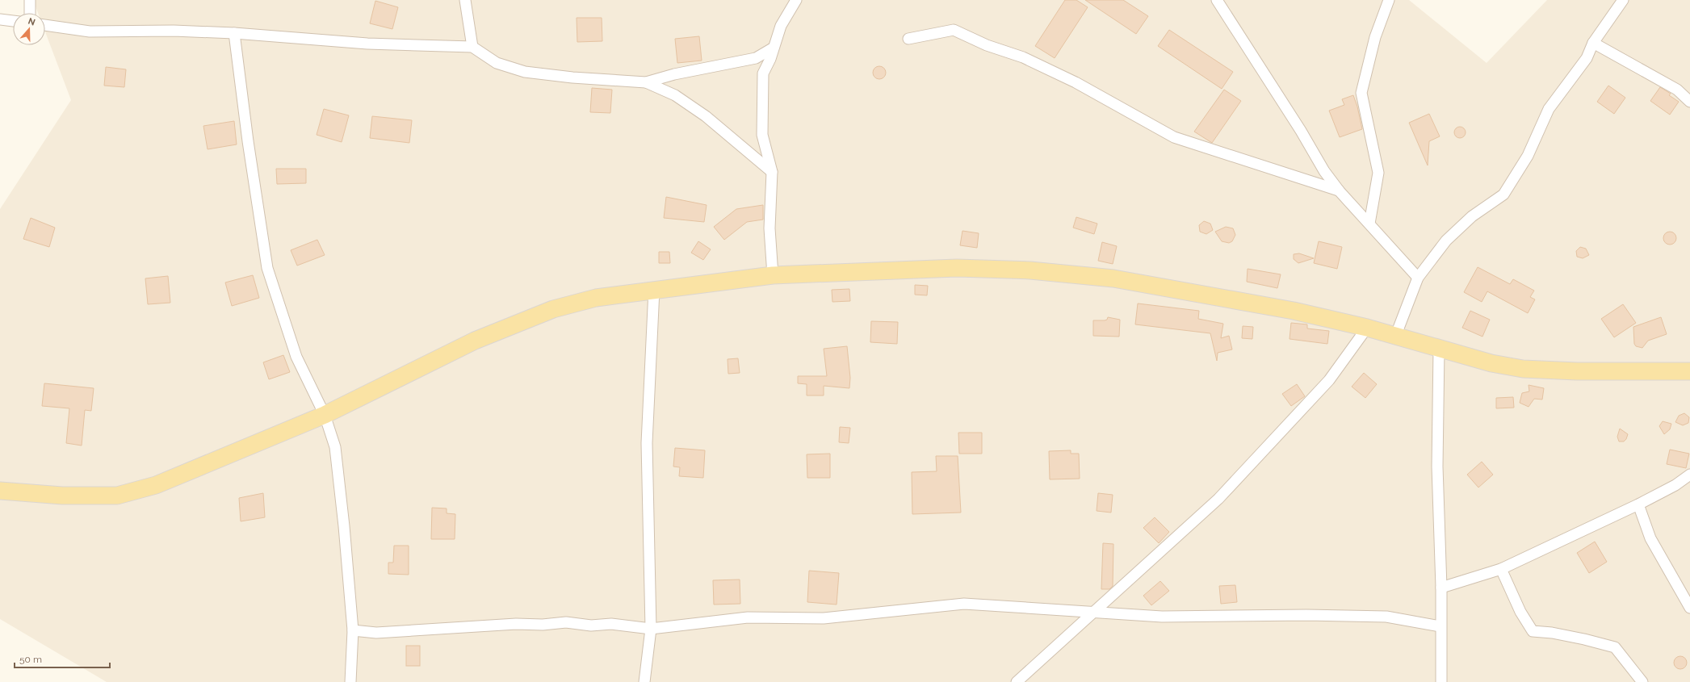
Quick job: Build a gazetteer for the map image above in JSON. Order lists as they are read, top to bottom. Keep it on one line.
{"scale_bar":"50 m","north":"top"}
